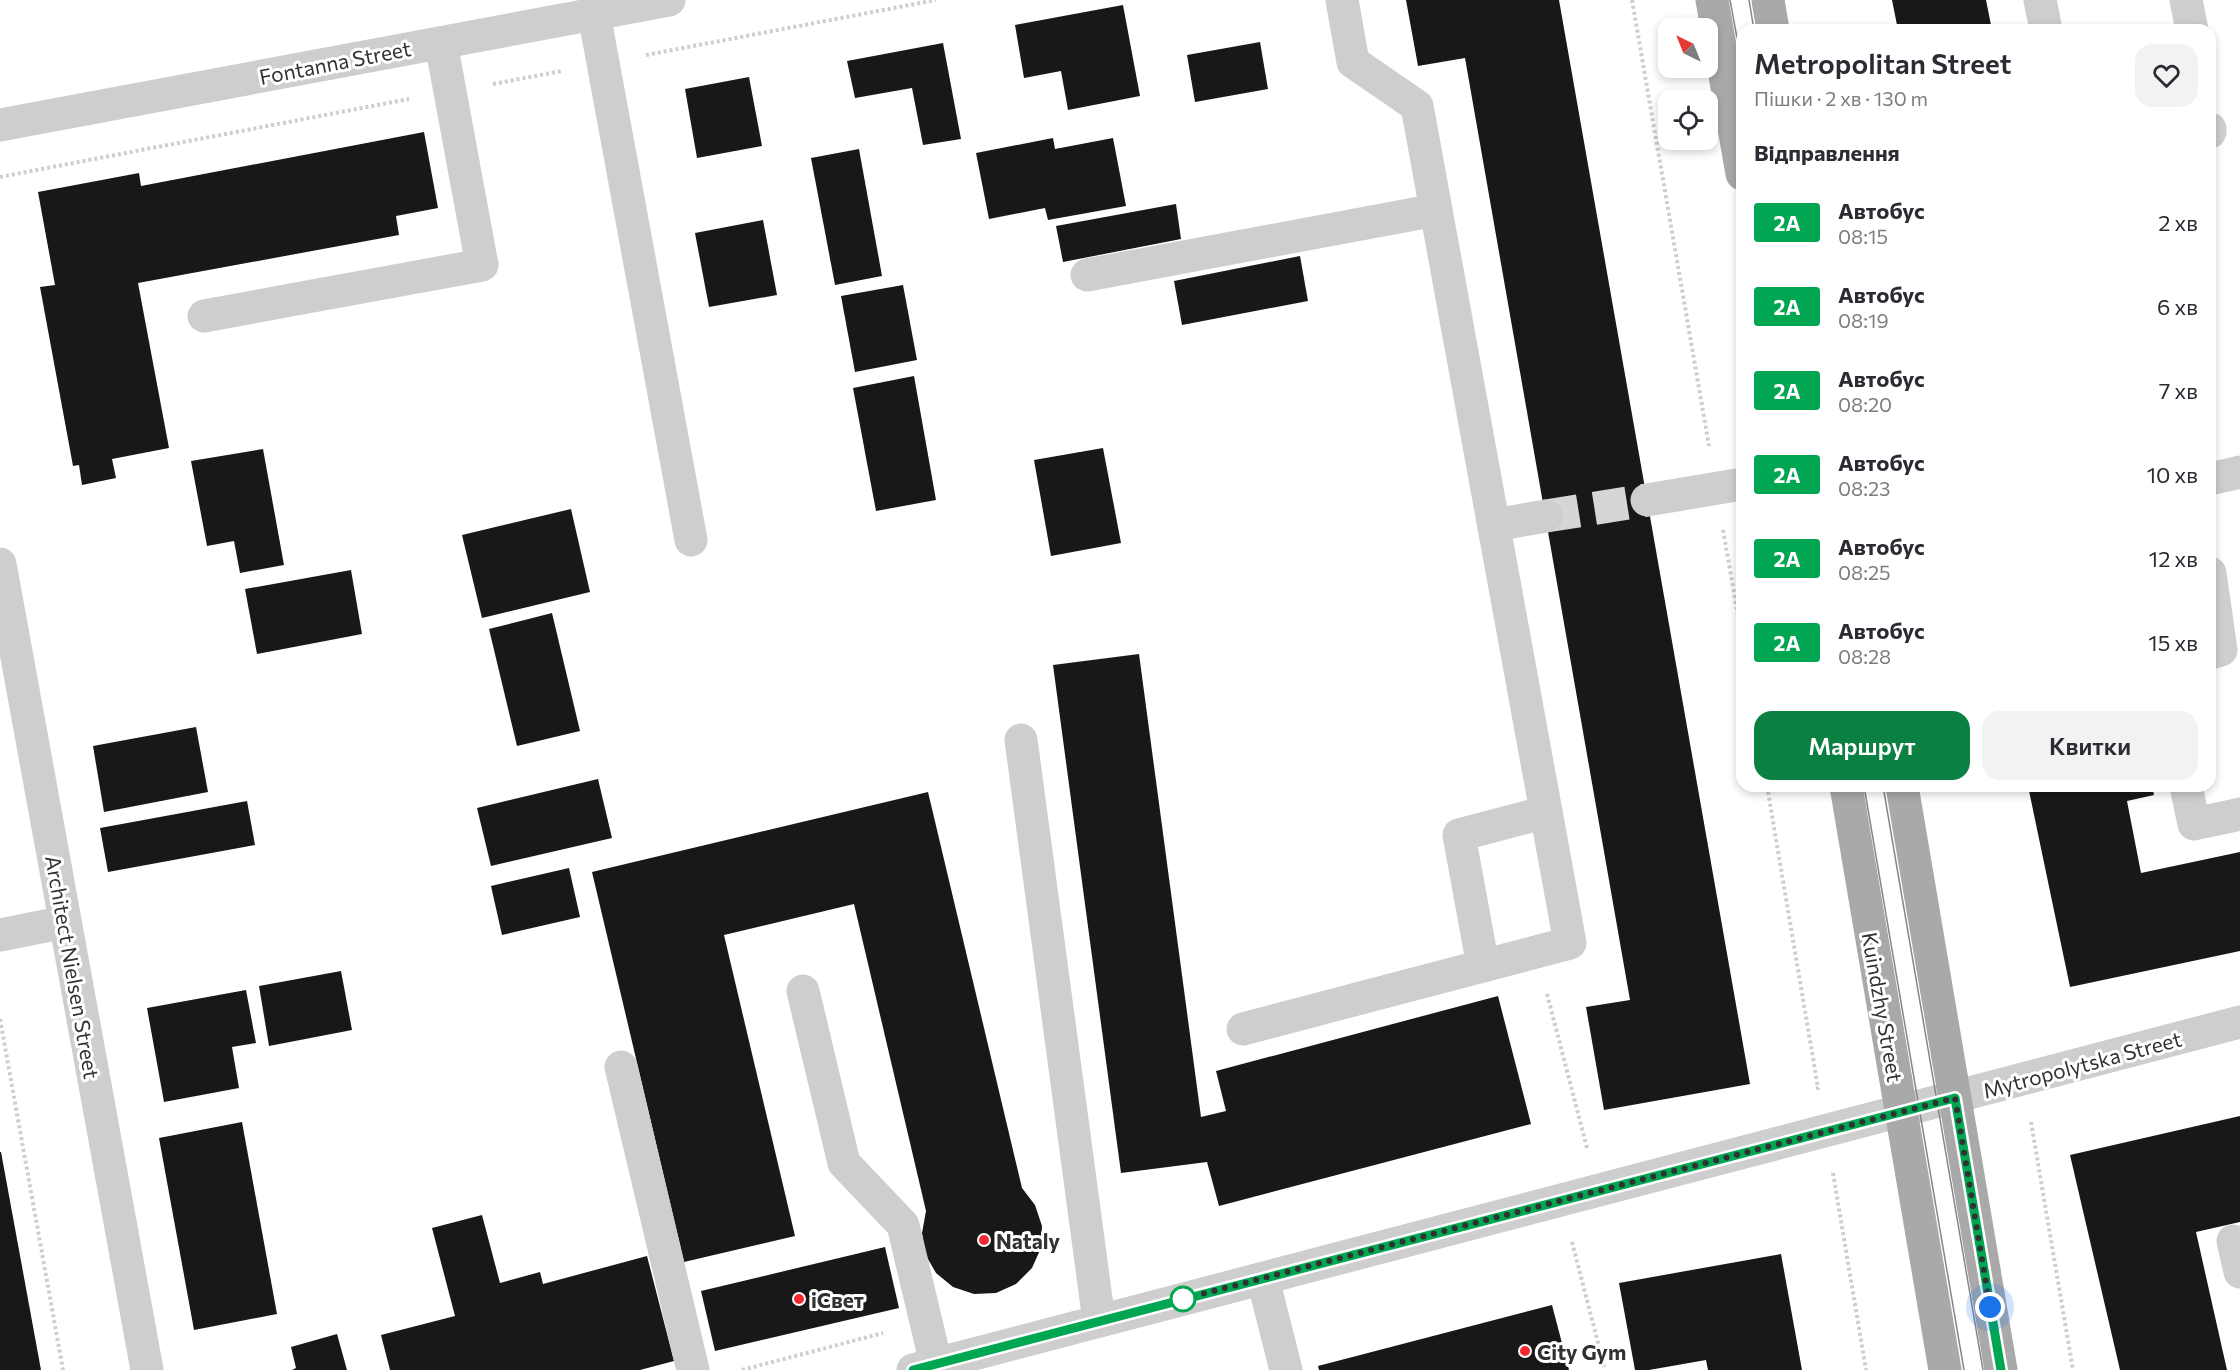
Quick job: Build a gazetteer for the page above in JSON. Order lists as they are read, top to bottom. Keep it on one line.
{"streets":{"main road":["Kuindzhy Street"],"street":["Fontanna Street","Architect Nielsen Street","Mytropolytska Street"]},"crossings":[["Kuindzhy Street","Mytropolytska Street"]],"places":["Nataly","iСвет","City Gym"],"lines":["bus line 2А"],"north":"top left","page":{"heading":[["Metropolitan Street","Пішки · 2 хв · 130 m"],"Відправлення"],"list":[{"mark":"2А","name":"Автобус","note":"08:15","value":"2 хв"},{"mark":"2А","name":"Автобус","note":"08:19","value":"6 хв"},{"mark":"2А","name":"Автобус","note":"08:20","value":"7 хв"},{"mark":"2А","name":"Автобус","note":"08:23","value":"10 хв"},{"mark":"2А","name":"Автобус","note":"08:25","value":"12 хв"},{"mark":"2А","name":"Автобус","note":"08:28","value":"15 хв"}],"buttons":["Маршрут","Квитки"]}}
